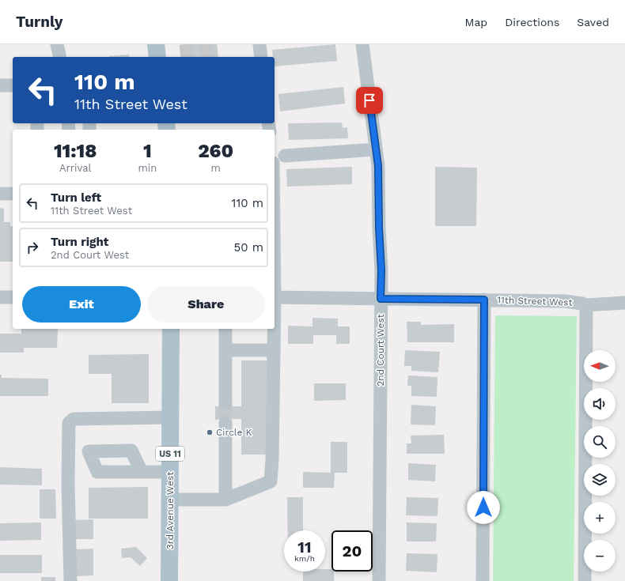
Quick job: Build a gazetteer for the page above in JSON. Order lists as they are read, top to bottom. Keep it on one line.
{"streets":{"main road":["US 11","3rd Avenue West"],"street":["11th Street West","2nd Court West"]},"crossings":[["11th Street West","2nd Court West"]],"places":["Circle K"],"north":"left","page":{"header":"Turnly","nav":["Map","Directions","Saved"],"turn":["110 m","11th Street West"],"eta":["11:18","Arrival","1","min","260","m"],"list":[{"name":"Turn left","note":"11th Street West","value":"110 m"},{"name":"Turn right","note":"2nd Court West","value":"50 m"}],"buttons":["Exit","Share"],"map_buttons":["+","−"],"speed":"11 km/h","limit":"20"}}
